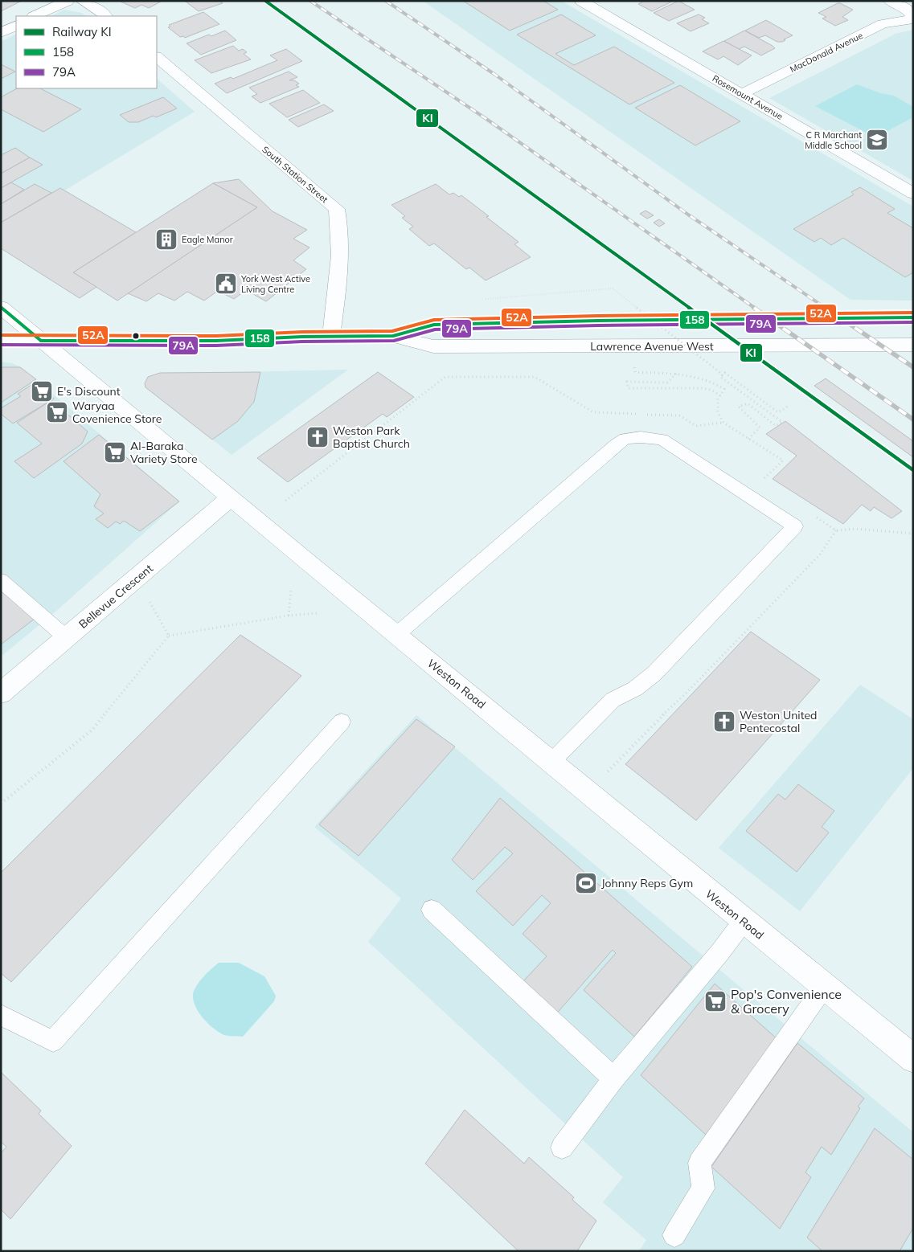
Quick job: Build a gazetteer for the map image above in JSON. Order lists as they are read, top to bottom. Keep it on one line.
{"streets":{"main road":["MacDonald Avenue","Rosemount Avenue","South Station Street","Lawrence Avenue West","Bellevue Crescent","Weston Road"]},"crossings":[["MacDonald Avenue","Rosemount Avenue"],["South Station Street","Lawrence Avenue West"],["Lawrence Avenue West","Weston Road"],["Bellevue Crescent","Weston Road"]],"places":{"school or university":["C R Marchant Middle School"],"building":["Eagle Manor"],"public building":["York West Active Living Centre"],"supermarket":["E's Discount","Waryaa Covenience Store","Al-Baraka Variety Store","Pop's Convenience & Grocery"],"church":["Weston Park Baptist Church","Weston United Pentecostal"],"sports":["Johnny Reps Gym"]},"lines":["rail line KI","transit line 158","transit line 52A","transit line 79A"],"legend":["Railway KI","158","79A"]}
